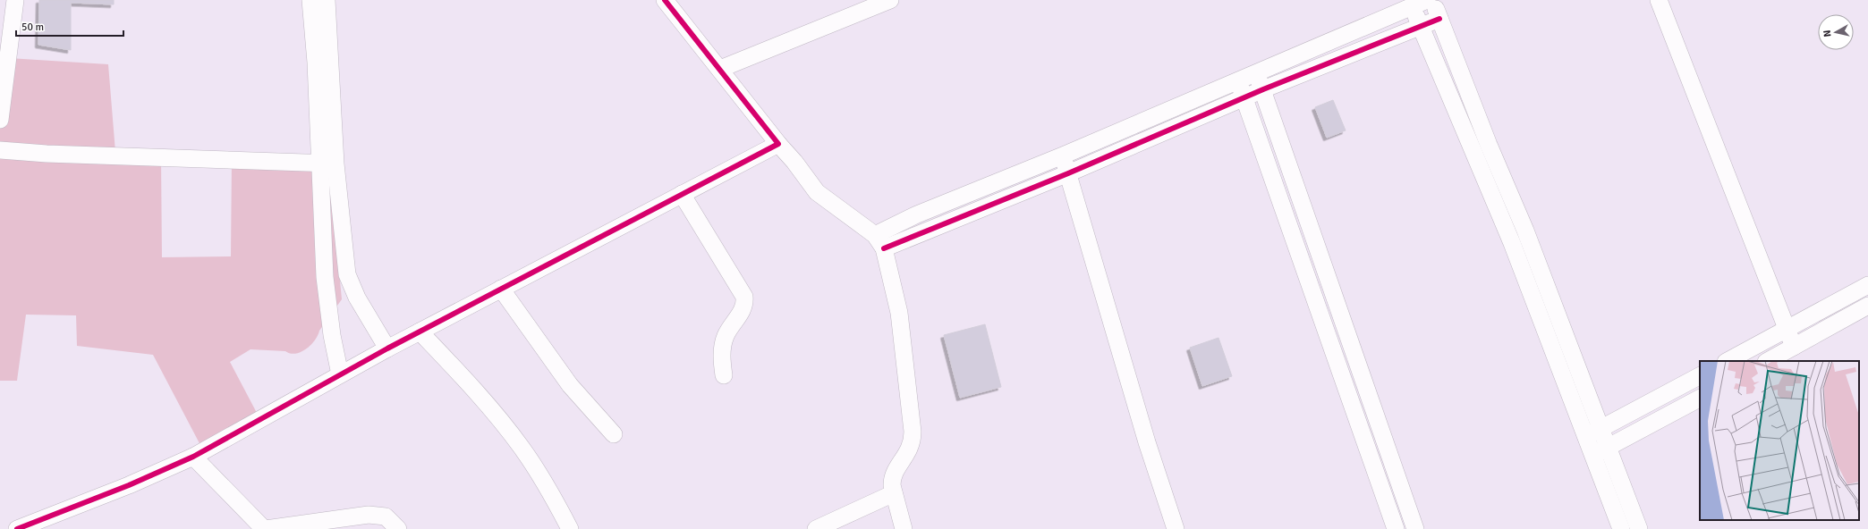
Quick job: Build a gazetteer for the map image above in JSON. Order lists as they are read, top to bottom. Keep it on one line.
{"scale_bar":"50 m","north":"left"}
